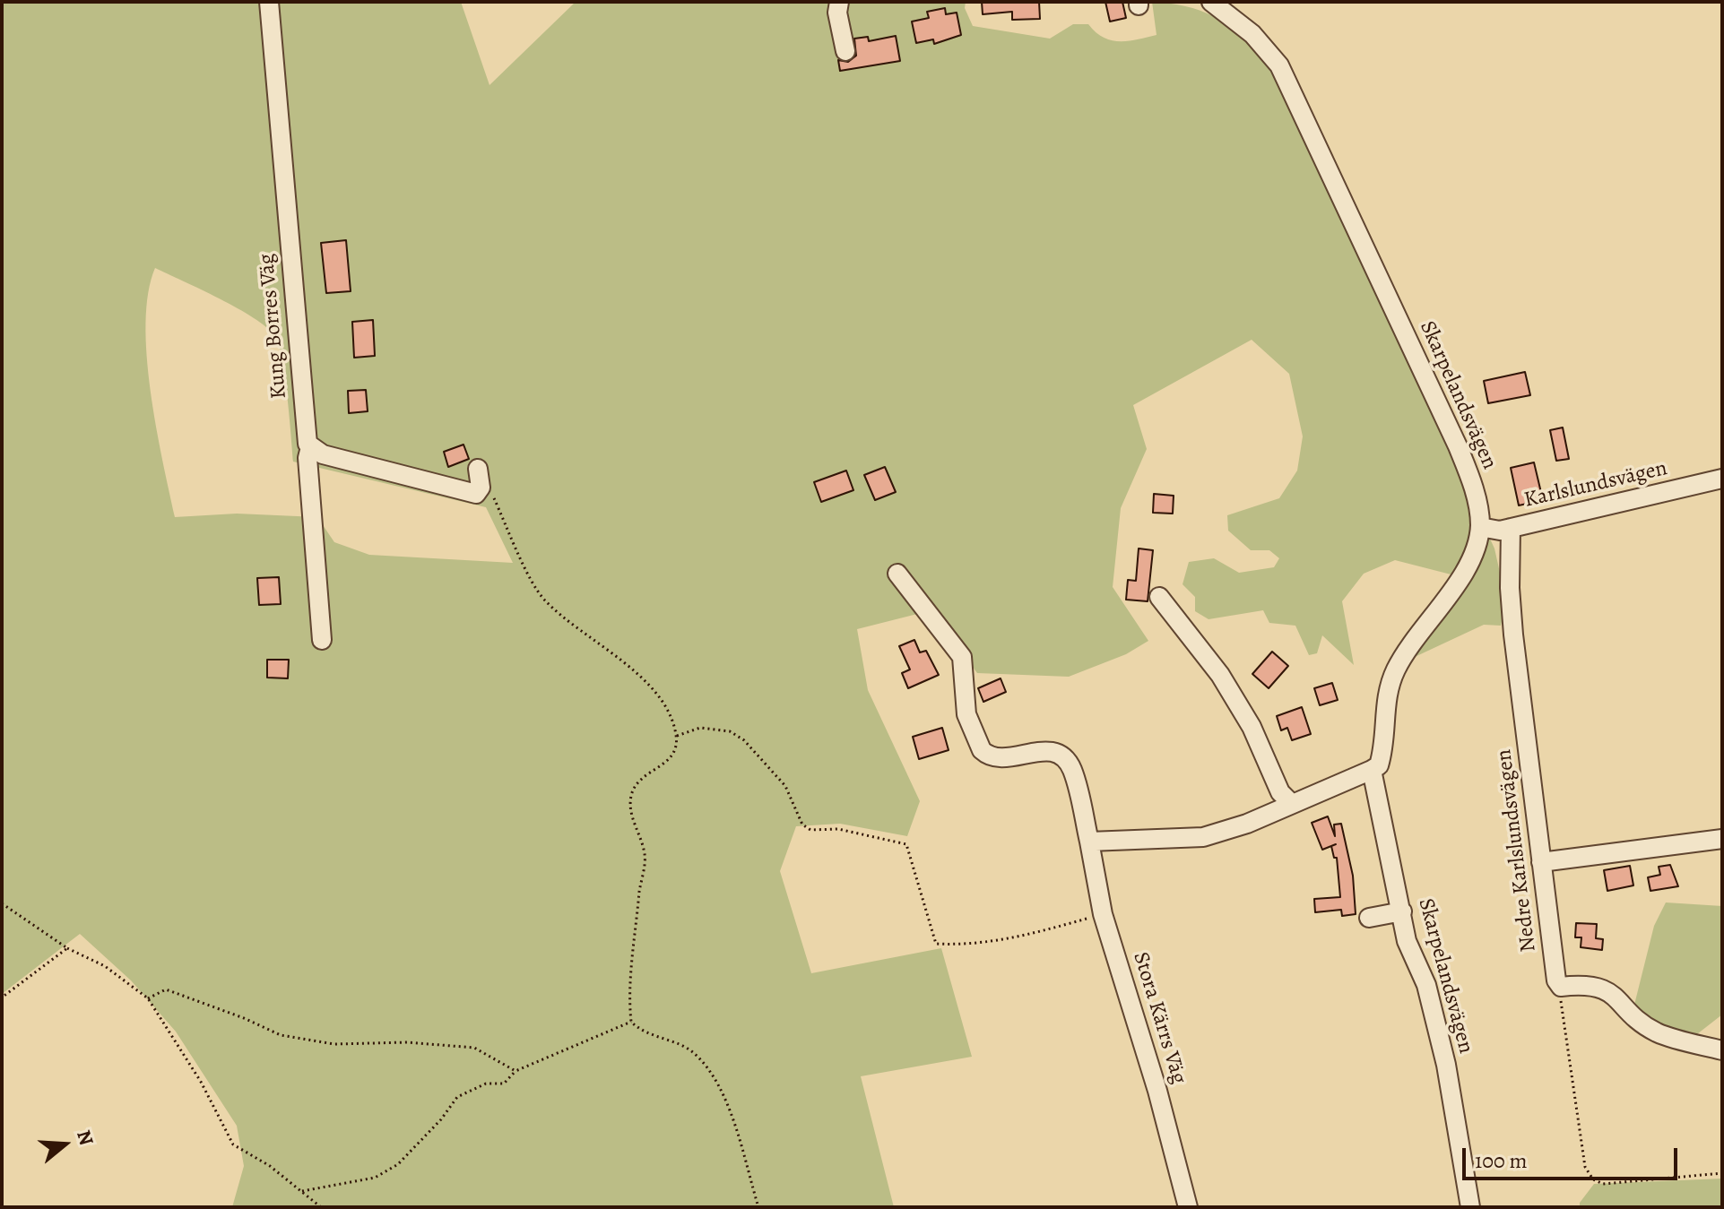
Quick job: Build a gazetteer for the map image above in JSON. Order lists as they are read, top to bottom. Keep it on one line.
{"streets":{"street":["Kung Borres Väg","Skarpelandsvägen","Karlslundsvägen","Nedre Karlslundsvägen","Stora Kärrs Väg"]},"crossings":[["Skarpelandsvägen","Karlslundsvägen"],["Karlslundsvägen","Nedre Karlslundsvägen"]],"scale_bar":"100 m","north":"right"}
